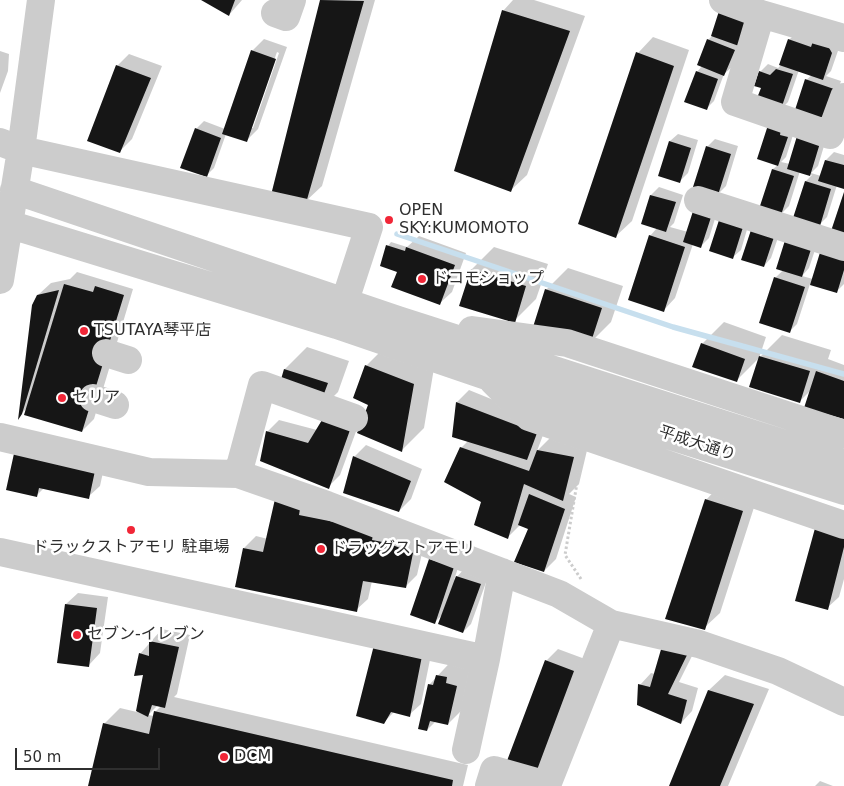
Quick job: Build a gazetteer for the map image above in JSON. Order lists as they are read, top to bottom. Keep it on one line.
{"streets":{"street":["平成大通り"]},"places":["OPEN SKY:KUMOMOTO","ドコモショップ","TSUTAYA琴平店","セリア","ドラックストアモリ 駐車場","ドラッグストアモリ","セブン-イレブン","DCM"],"scale_bar":"50 m"}
